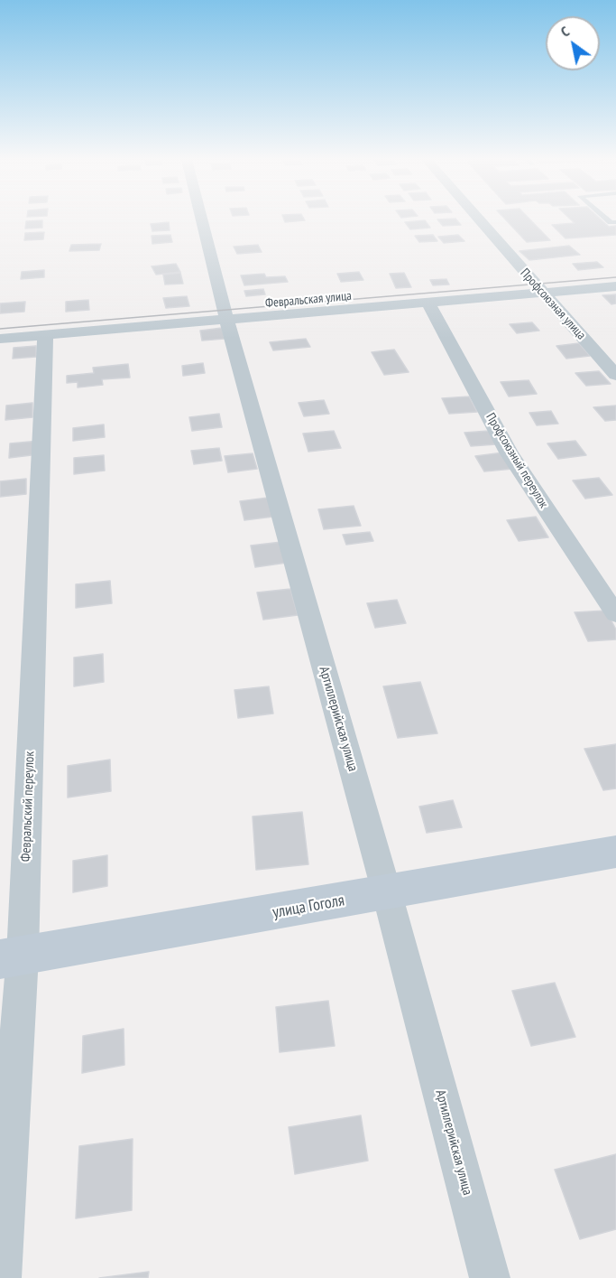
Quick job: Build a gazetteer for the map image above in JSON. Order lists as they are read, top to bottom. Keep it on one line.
{"streets":{"main road":["улица Гоголя"],"street":["Февральская улица","Профсоюзная улица","Профсоюзный переулок","Артиллерийская улица","Февральский переулок"]},"crossings":[["Февральская улица","Профсоюзная улица"],["Февральская улица","Артиллерийская улица"],["Артиллерийская улица","улица Гоголя"],["Февральский переулок","улица Гоголя"]],"north":"top left"}
